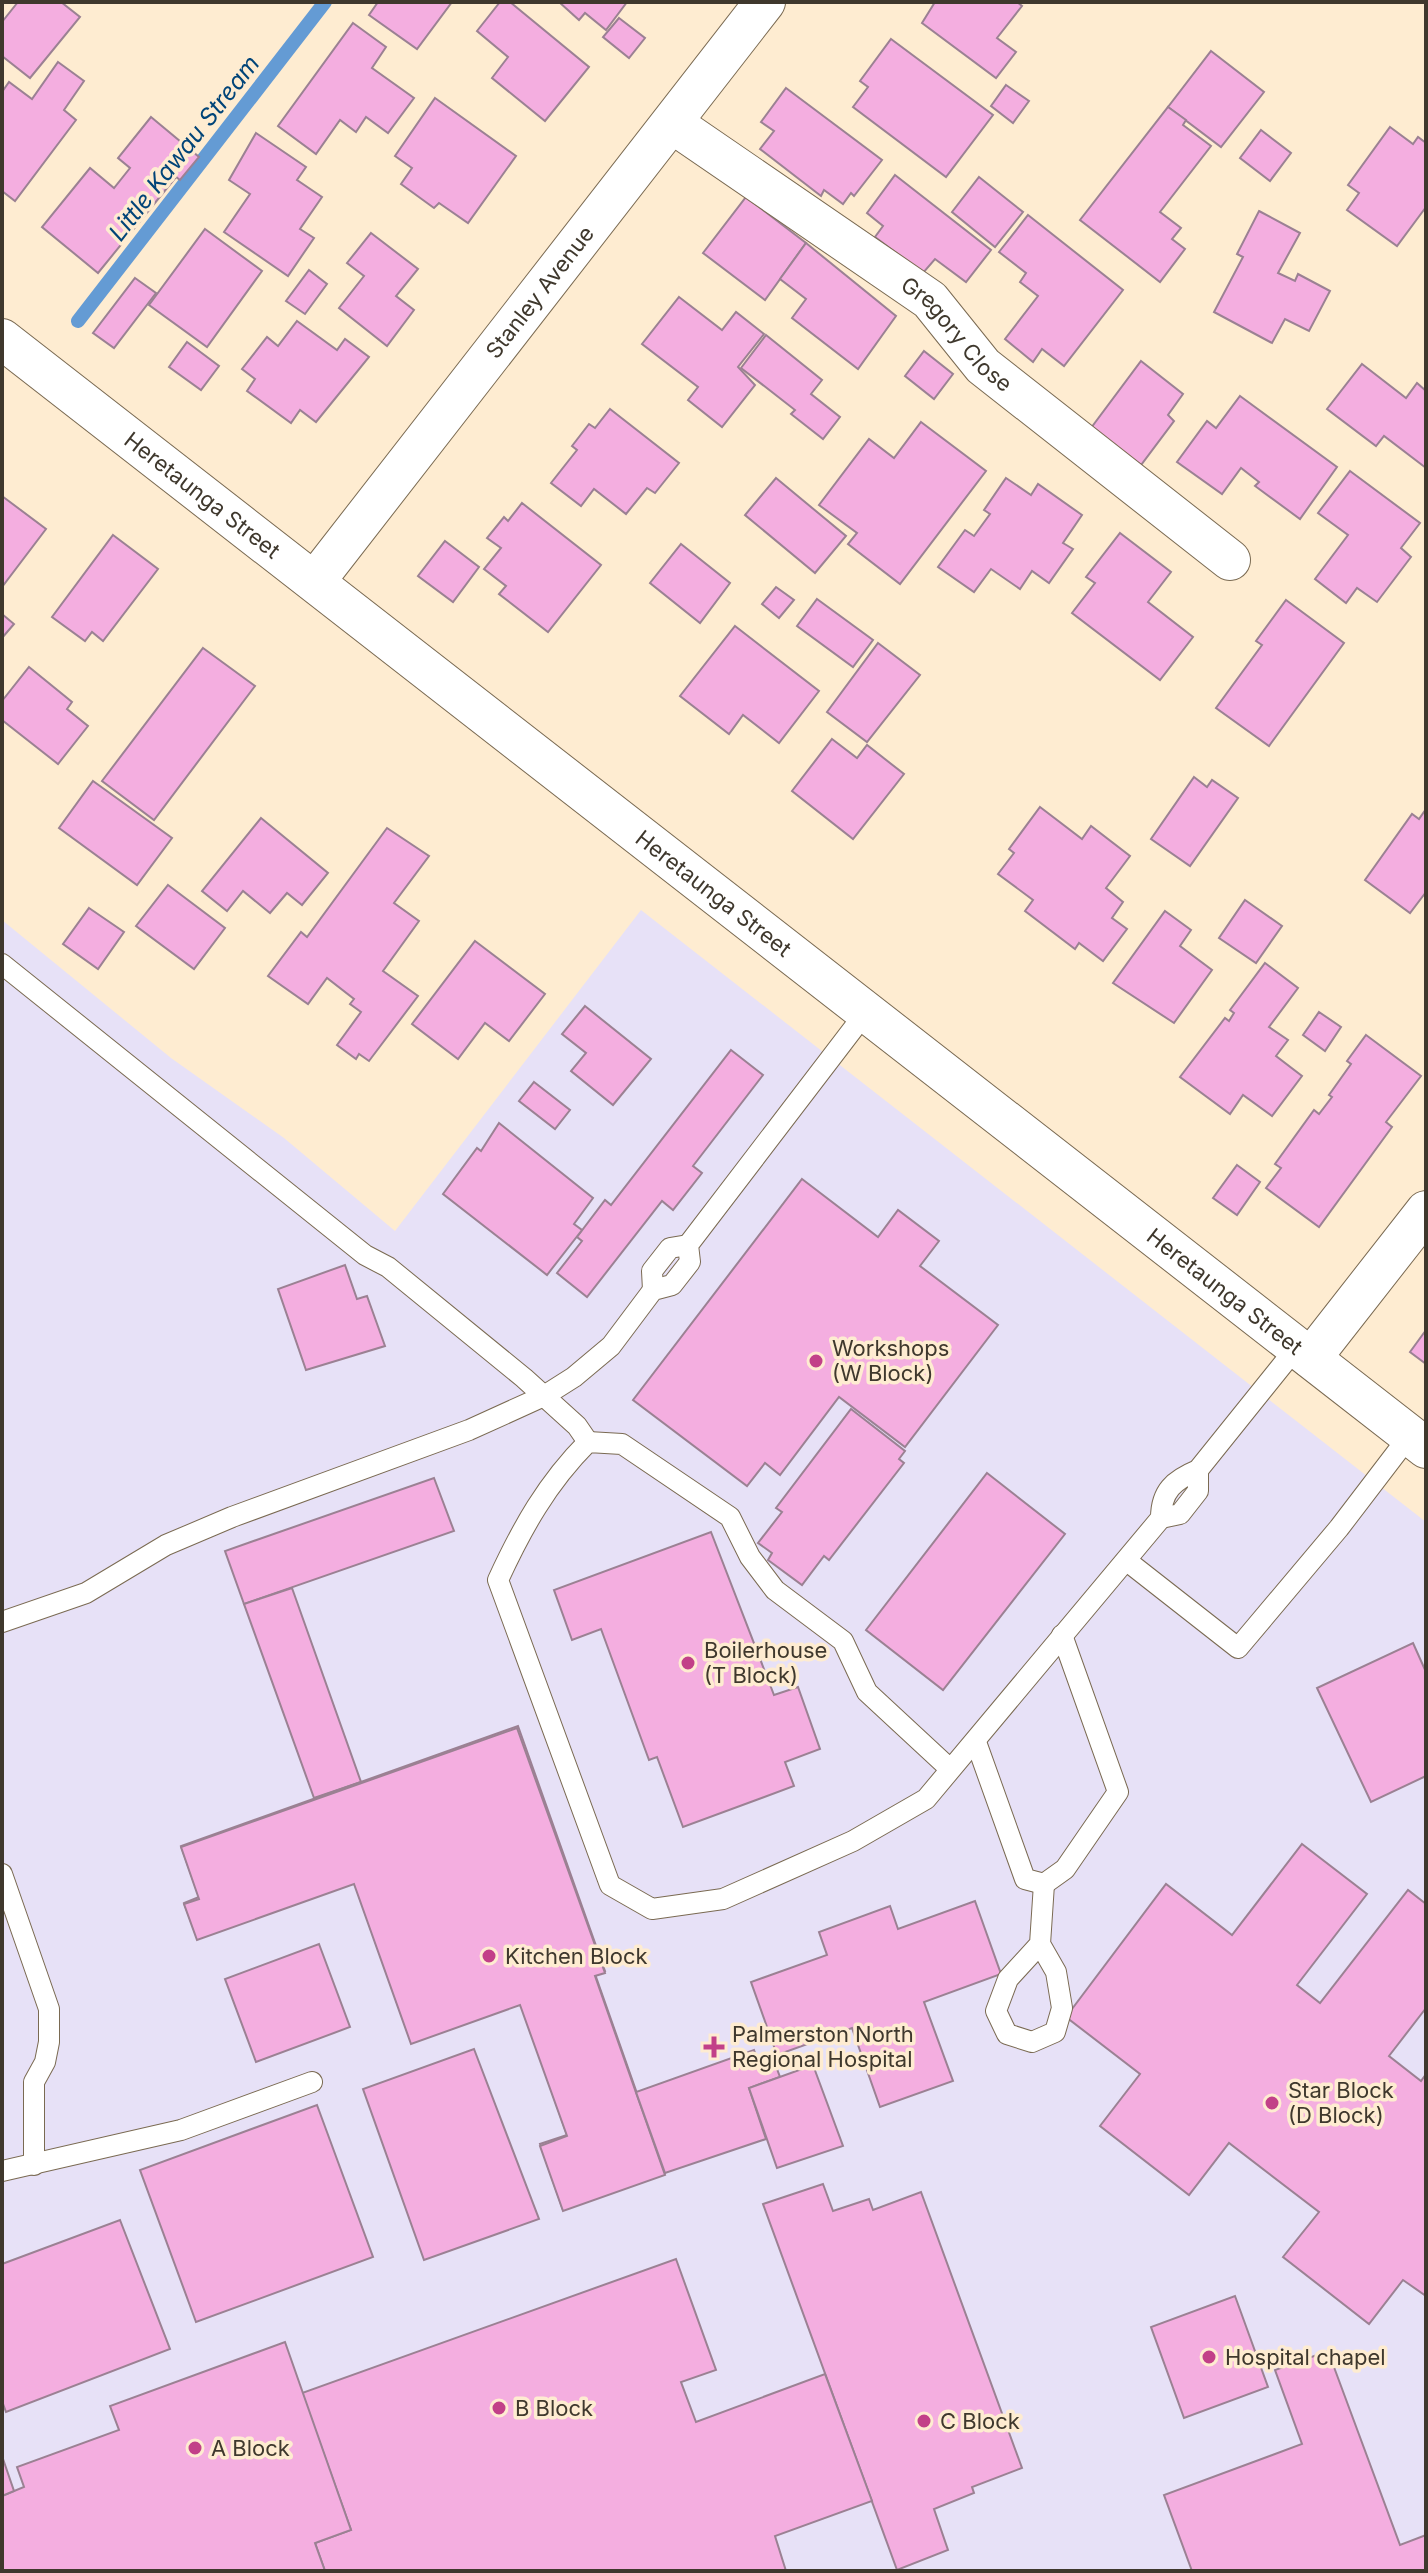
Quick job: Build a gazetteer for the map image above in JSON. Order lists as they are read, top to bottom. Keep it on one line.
{"streets":{"street":["Stanley Avenue","Gregory Close","Heretaunga Street"]},"crossings":[["Stanley Avenue","Gregory Close"],["Stanley Avenue","Heretaunga Street"]],"water":["Little Kawau Stream"],"places":{"other":["Workshops (W Block)","Boilerhouse (T Block)","Kitchen Block","Star Block (D Block)","Hospital chapel","B Block","C Block","A Block"],"health":["Palmerston North Regional Hospital"]}}
